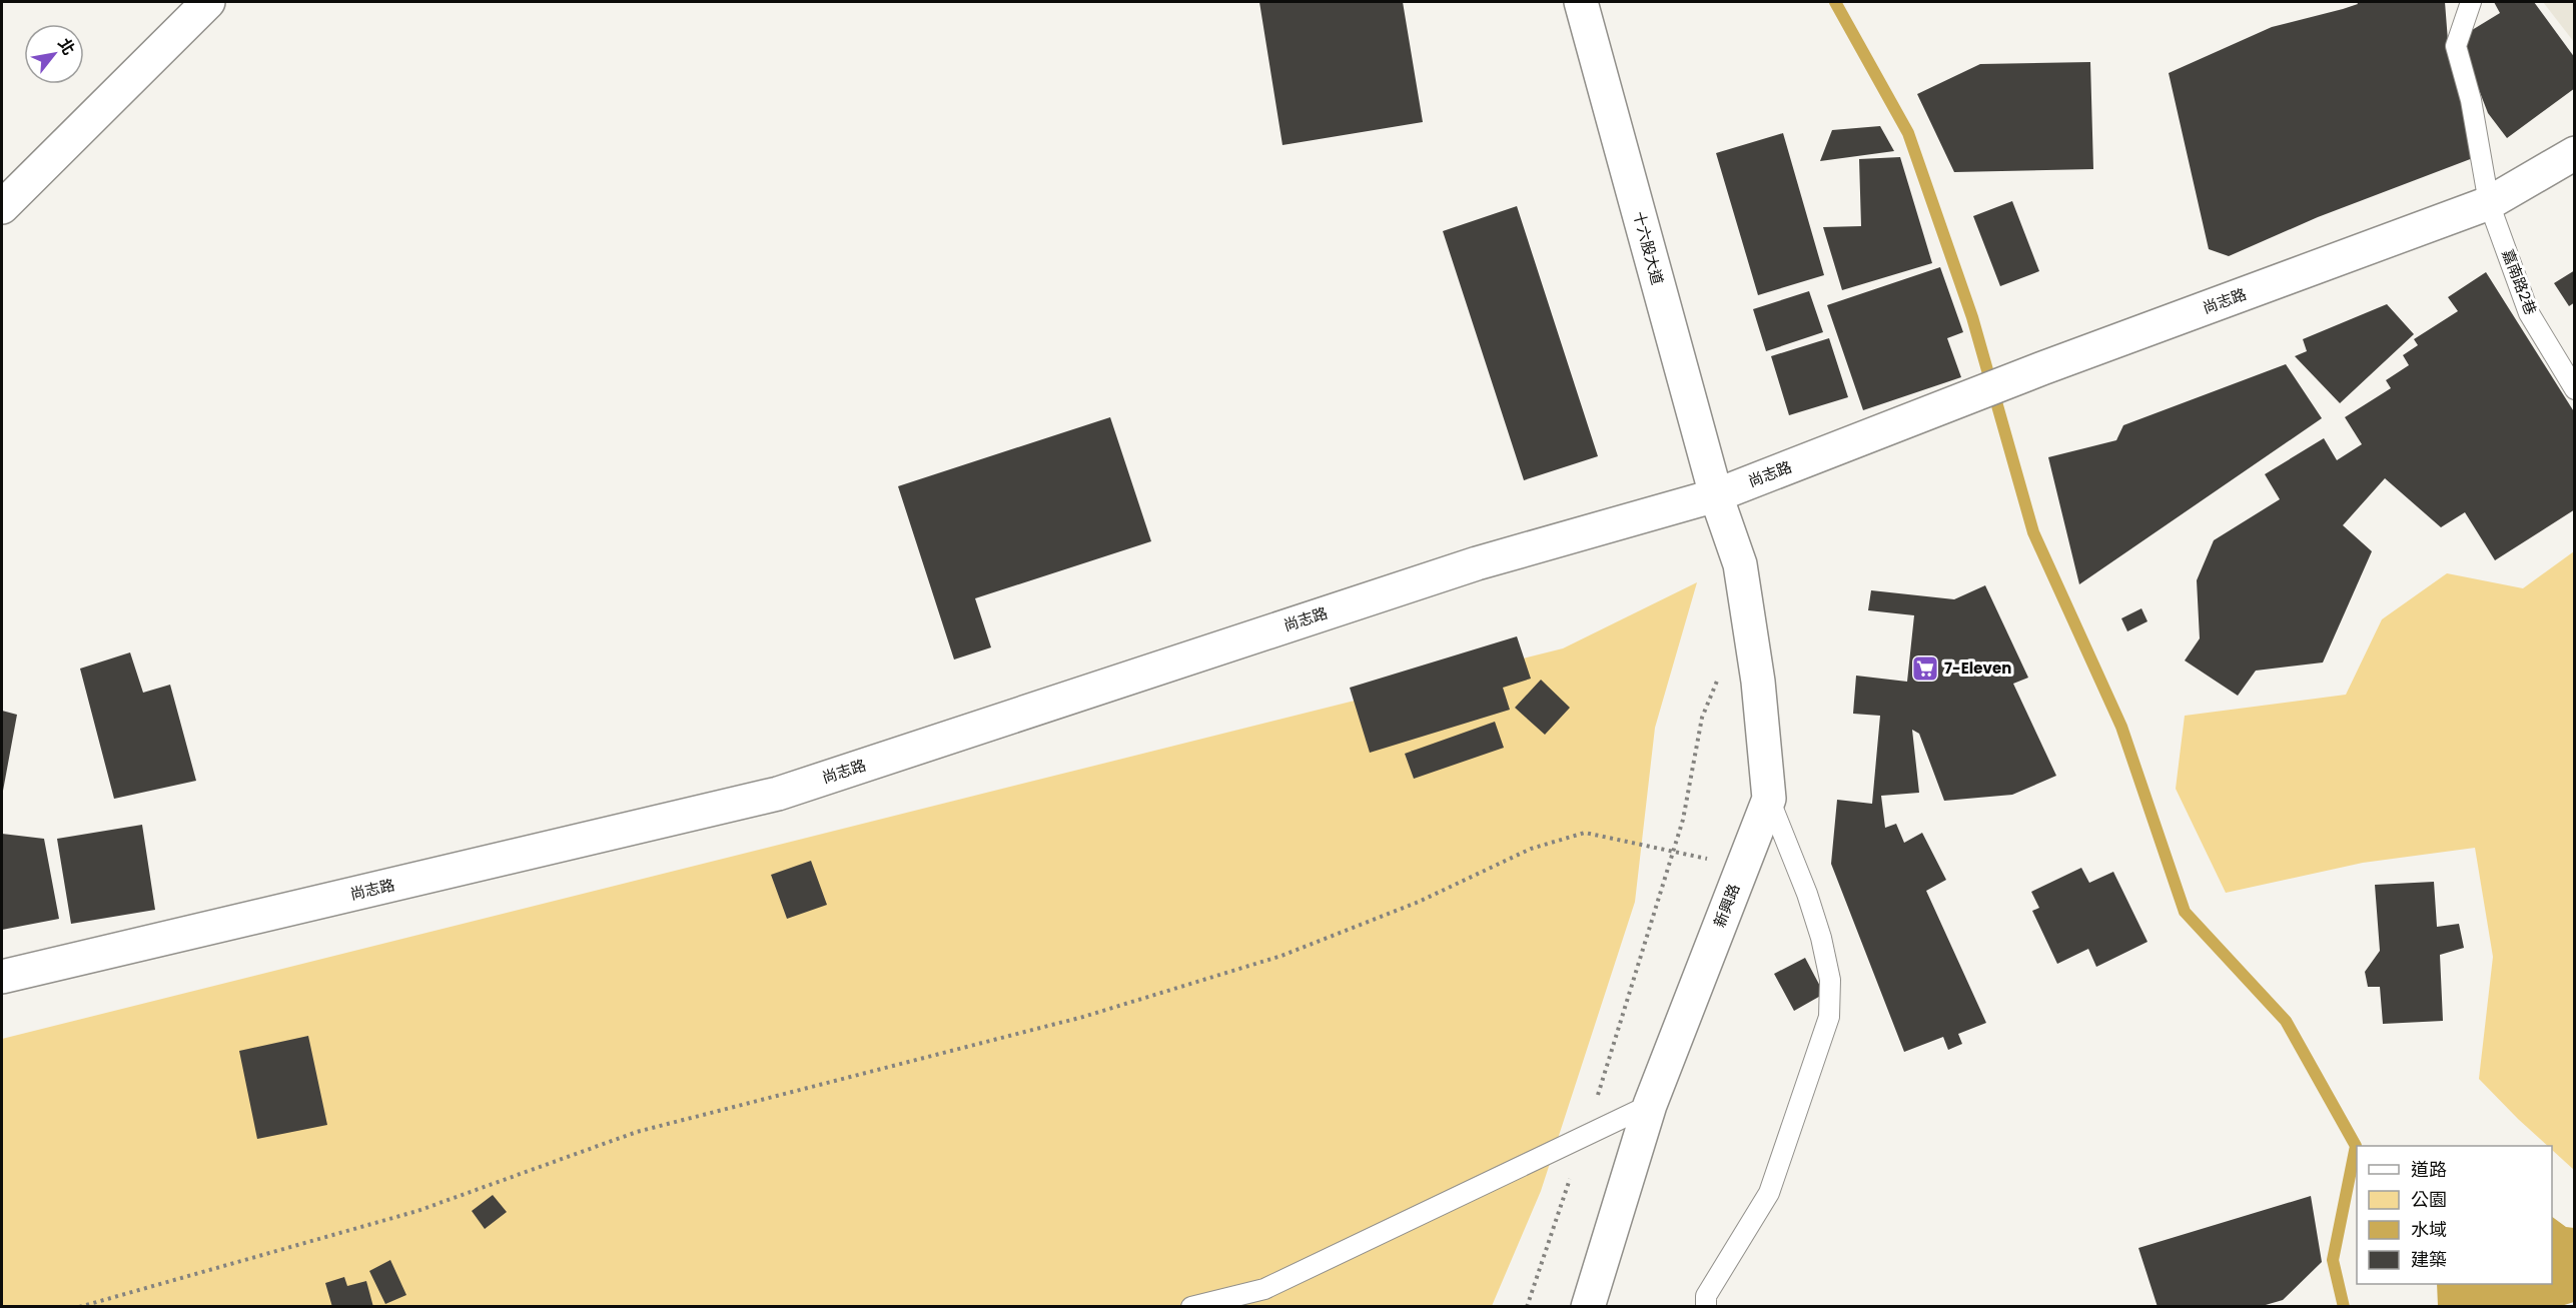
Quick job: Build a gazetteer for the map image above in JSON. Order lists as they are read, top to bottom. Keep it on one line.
{"streets":{"street":["十六股大道","尚志路","新興路"],"lane":["嘉南路2巷"]},"crossings":[["十六股大道","尚志路"],["十六股大道","新興路"],["嘉南路2巷","尚志路"],["尚志路","新興路"]],"places":{"supermarket":["7-Eleven"]},"legend":["道路","公園","水域","建築"],"north":"top right"}
